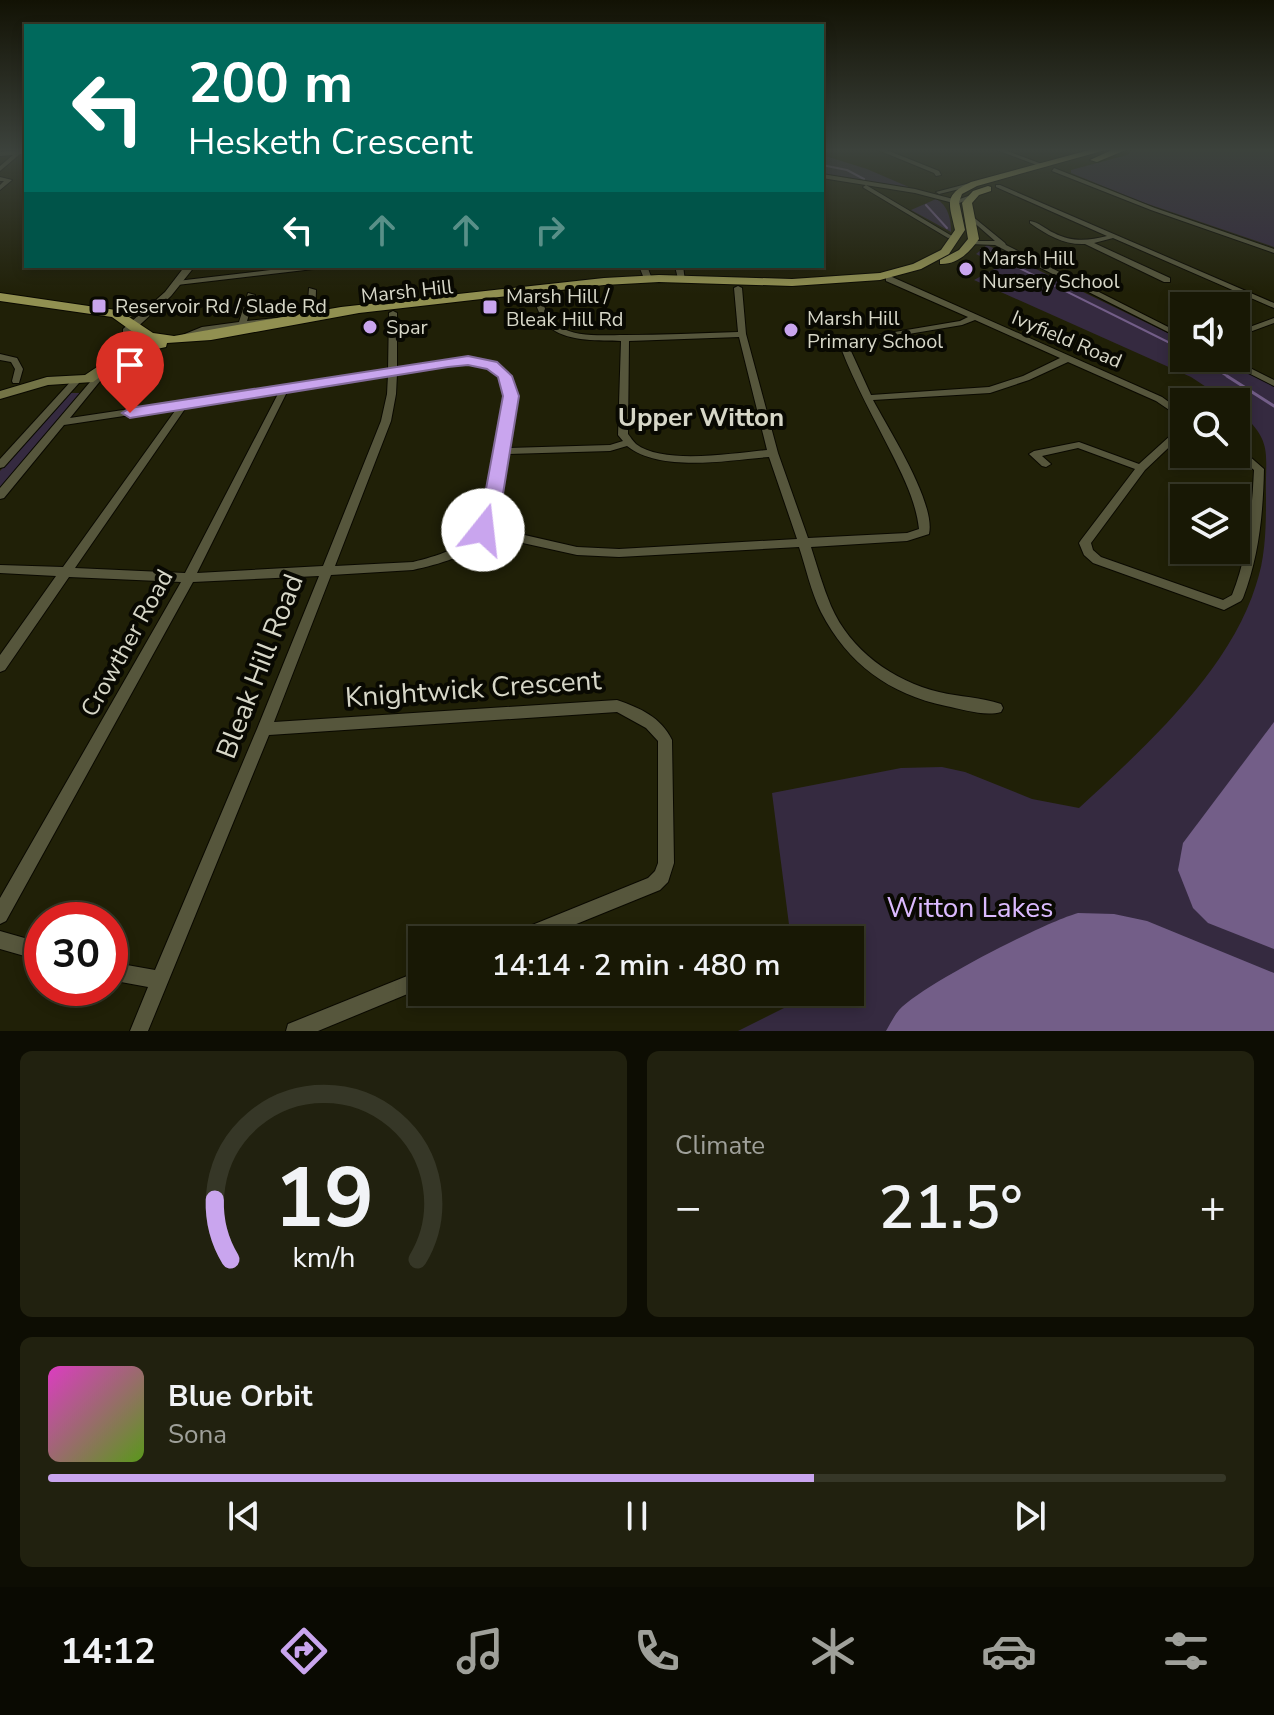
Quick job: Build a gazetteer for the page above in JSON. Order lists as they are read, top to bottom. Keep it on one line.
{"streets":{"main road":["Marsh Hill"],"street":["Ivyfield Road","Crowther Road","Bleak Hill Road","Knightwick Crescent"]},"crossings":[["Marsh Hill","Ivyfield Road"],["Marsh Hill","Bleak Hill Road"],["Bleak Hill Road","Knightwick Crescent"]],"districts":["Upper Witton"],"parks":["Witton Lakes"],"places":{"other":["Marsh Hill Nursery School","Spar","Marsh Hill Primary School"],"transit":["Reservoir Rd / Slade Rd","Marsh Hill / Bleak Hill Rd"]},"page":{"turn":["200 m","Hesketh Crescent"],"limit":"30","trip":"14:14 · 2 min · 480 m","tile":"Climate","heat":["−","21.5°","+"],"song":["Blue Orbit","Sona"],"tabs":"14:12","gauge":["19","km/h"]}}
